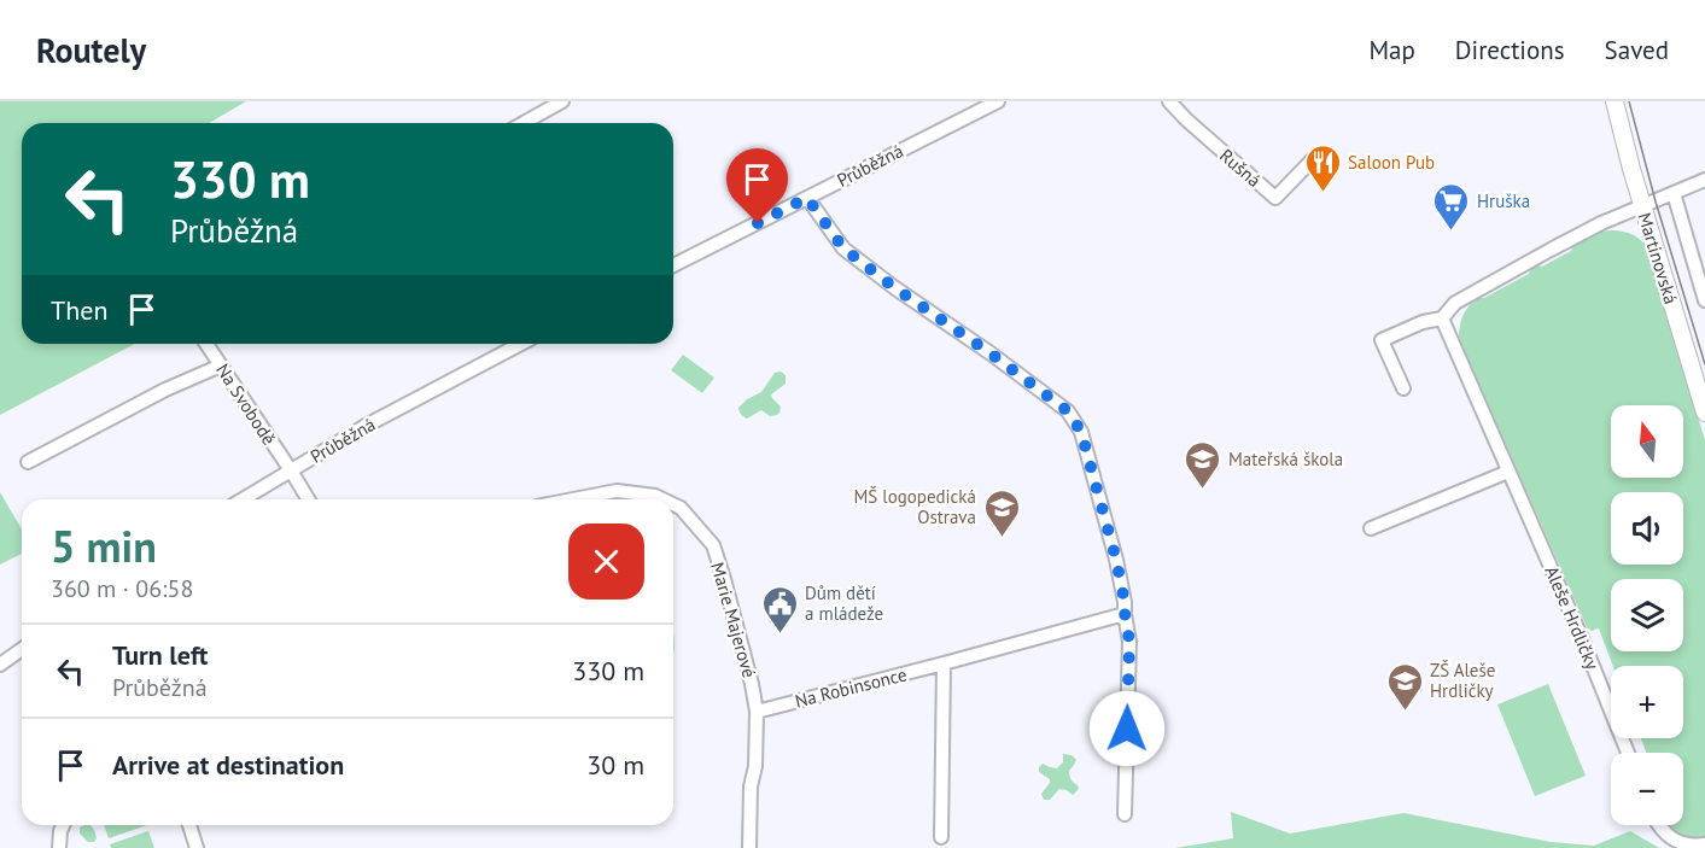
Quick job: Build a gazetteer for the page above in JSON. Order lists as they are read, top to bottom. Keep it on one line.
{"streets":{"street":["Průběžná","Rušná","Martinovská","Na Svobodě","Aleše Hrdličky","Marie Majerové","Na Robinsonce"]},"crossings":[["Průběžná","Na Svobodě"],["Marie Majerové","Na Robinsonce"]],"places":{"restaurant":["Saloon Pub"],"supermarket":["Hruška"],"school or university":["Mateřská škola","MŠ logopedická Ostrava","ZŠ Aleše Hrdličky"],"public building":["Dům dětí a mládeže"]},"north":"top","page":{"header":"Routely","nav":["Map","Directions","Saved"],"turn":["330 m","Průběžná"],"then":"Then","map_buttons":["+","−"],"heading":["5 min","360 m · 06:58"],"list":[{"name":"Turn left","note":"Průběžná","value":"330 m"},{"name":"Arrive at destination","value":"30 m"}]}}
